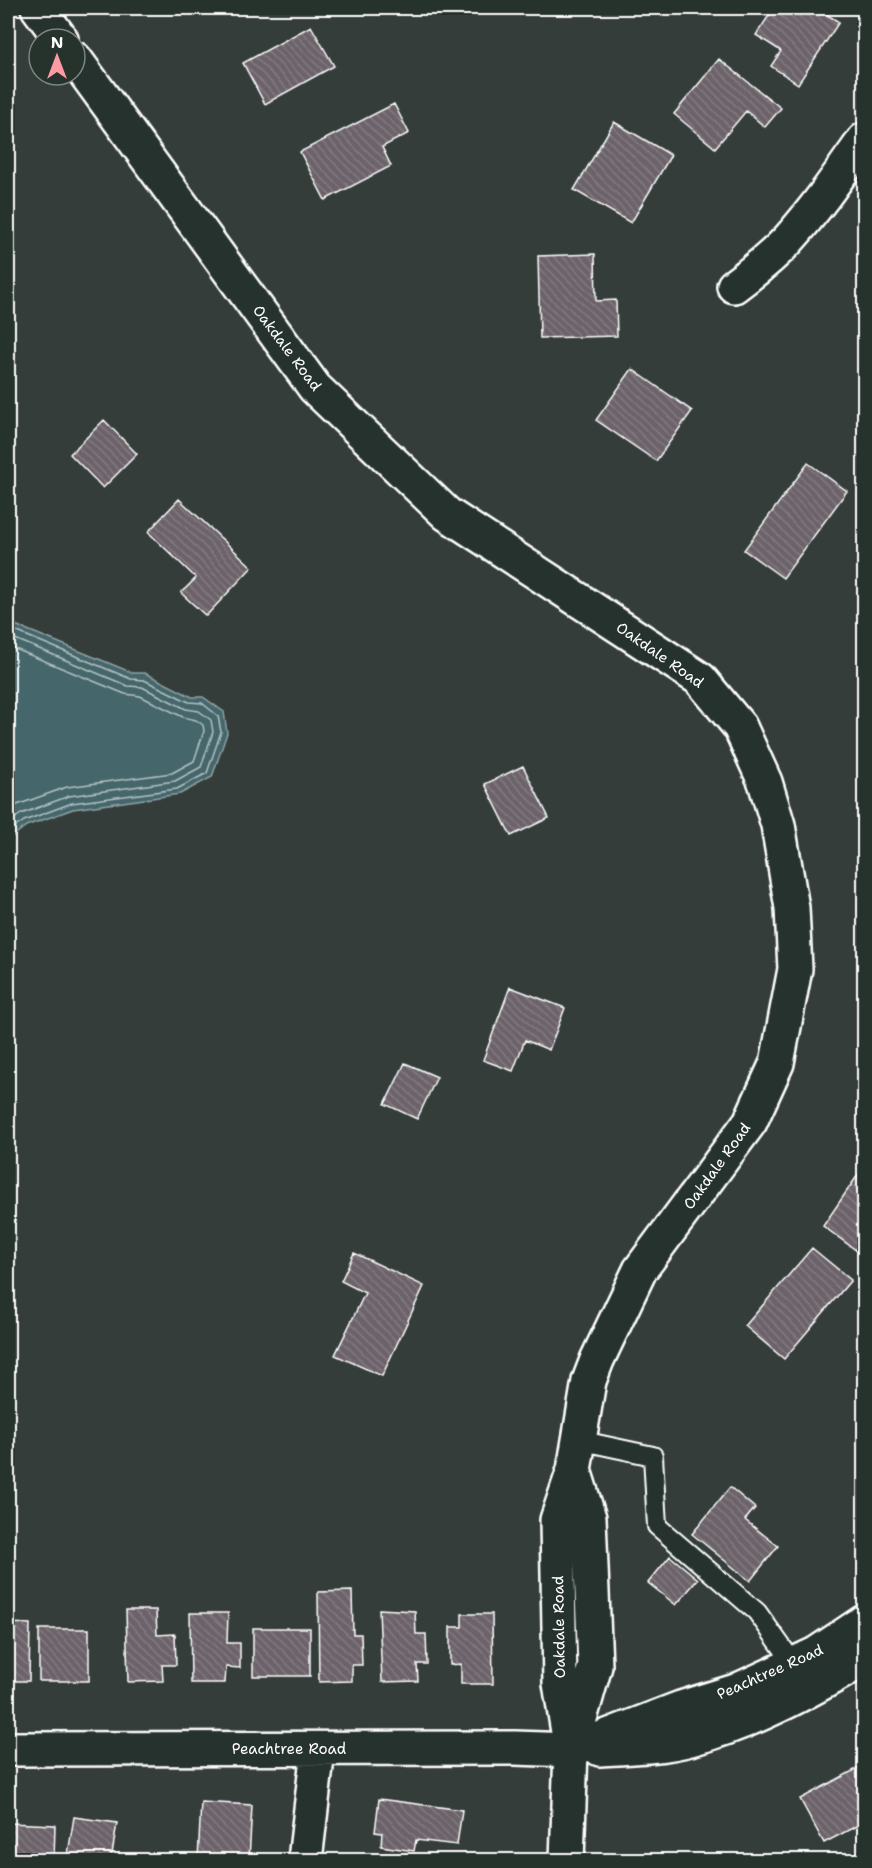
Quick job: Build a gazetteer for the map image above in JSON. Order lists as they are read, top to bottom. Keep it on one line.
{"streets":{"main road":["Oakdale Road","Peachtree Road"]},"crossings":[["Oakdale Road","Peachtree Road"]],"north":"top"}
